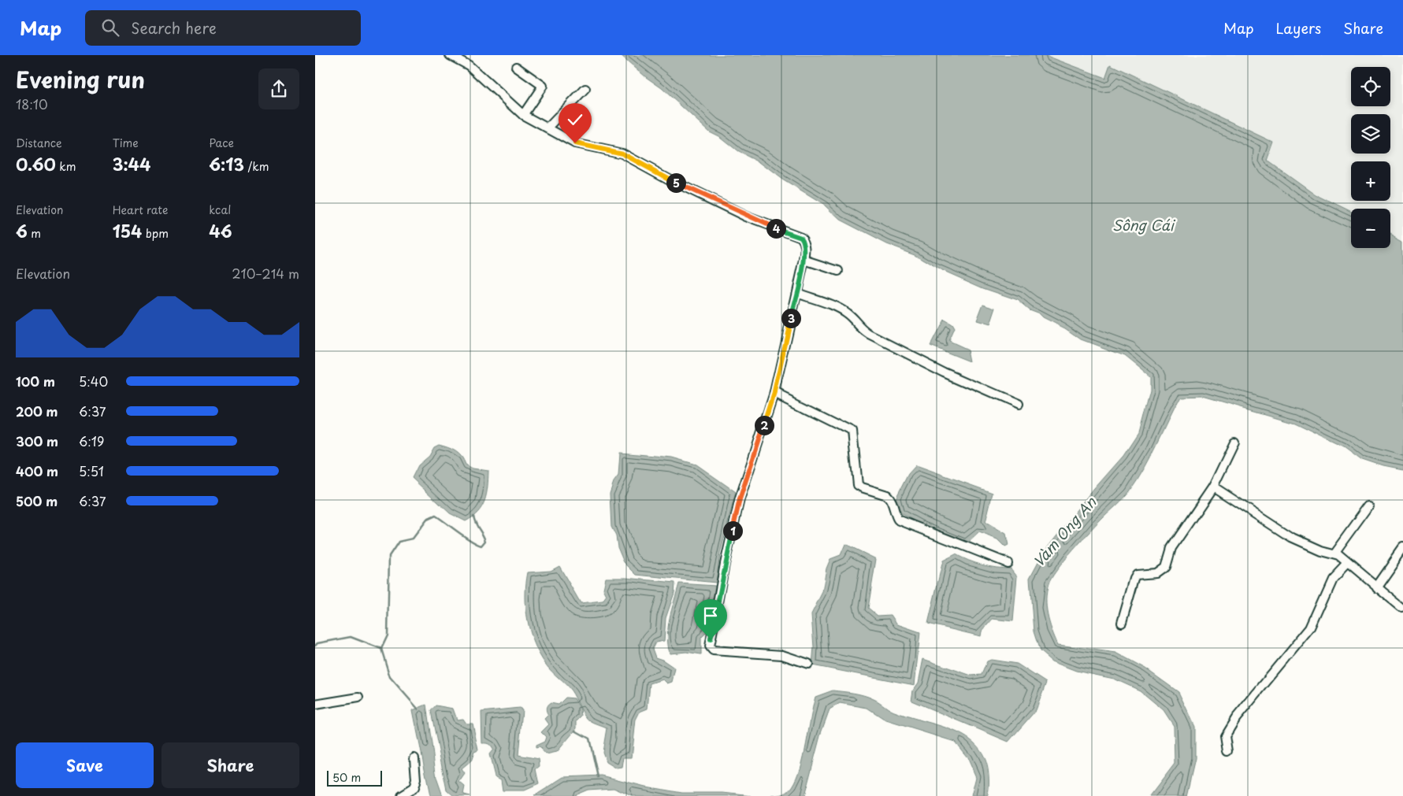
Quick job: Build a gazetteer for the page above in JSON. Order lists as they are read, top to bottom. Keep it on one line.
{"water":["Sông Cái","Vàm Ong An"],"scale_bar":"50 m","page":{"header":"Map","search":"Search here","nav":["Map","Layers","Share"],"heading":["Evening run","18:10"],"map_buttons":["+","−"],"stats":[["Distance","0.60 km"],["Time","3:44"],["Pace","6:13 /km"],["Elevation","6 m"],["Heart rate","154 bpm"],["kcal","46"]],"pins":["5","4","3","2","1"],"chart":["Elevation","210–214 m"],"list":[{"name":"100 m","note":"5:40"},{"name":"200 m","note":"6:37"},{"name":"300 m","note":"6:19"},{"name":"400 m","note":"5:51"},{"name":"500 m","note":"6:37"}],"buttons":["Save","Share"],"scale":"50 m"}}
